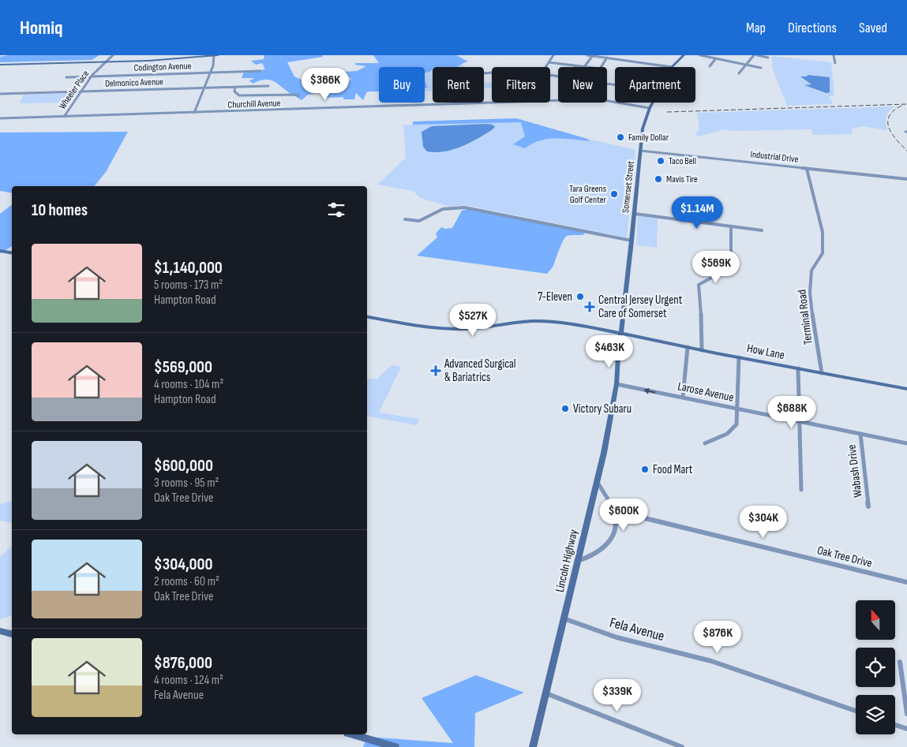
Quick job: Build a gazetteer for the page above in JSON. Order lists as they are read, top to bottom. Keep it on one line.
{"streets":{"main road":["Somerset Street","How Lane","Lincoln Highway"],"street":["Codington Avenue","Delmonico Avenue","Wheeler Place","Churchill Avenue","Industrial Drive","Terminal Road","Larose Avenue","Wabash Drive","Oak Tree Drive","Fela Avenue"]},"crossings":[["Codington Avenue","Wheeler Place"],["Delmonico Avenue","Wheeler Place"],["Wheeler Place","Churchill Avenue"],["Churchill Avenue","Somerset Street"],["Industrial Drive","Somerset Street"],["Industrial Drive","Terminal Road"],["Somerset Street","How Lane"],["Somerset Street","Lincoln Highway"],["Terminal Road","How Lane"],["How Lane","Lincoln Highway"],["Larose Avenue","Wabash Drive"],["Larose Avenue","Lincoln Highway"],["Lincoln Highway","Fela Avenue"]],"places":{"other":["Family Dollar","Taco Bell","Mavis Tire","Tara Greens Golf Center","7-Eleven","Victory Subaru","Food Mart"],"health":["Central Jersey Urgent Care of Somerset","Advanced Surgical & Bariatrics"]},"north":"top","page":{"header":"Homiq","nav":["Map","Directions","Saved"],"chip":["Buy","Rent","Filters","New","Apartment"],"price":["$366K","$1.14M","$569K","$527K","$463K","$688K","$600K","$304K","$876K","$339K"],"heading":"10 homes","list":[{"name":"$1,140,000","note":"5 rooms · 173 m² · Hampton Road"},{"name":"$569,000","note":"4 rooms · 104 m² · Hampton Road"},{"name":"$600,000","note":"3 rooms · 95 m² · Oak Tree Drive"},{"name":"$304,000","note":"2 rooms · 60 m² · Oak Tree Drive"},{"name":"$876,000","note":"4 rooms · 124 m² · Fela Avenue"}]}}
